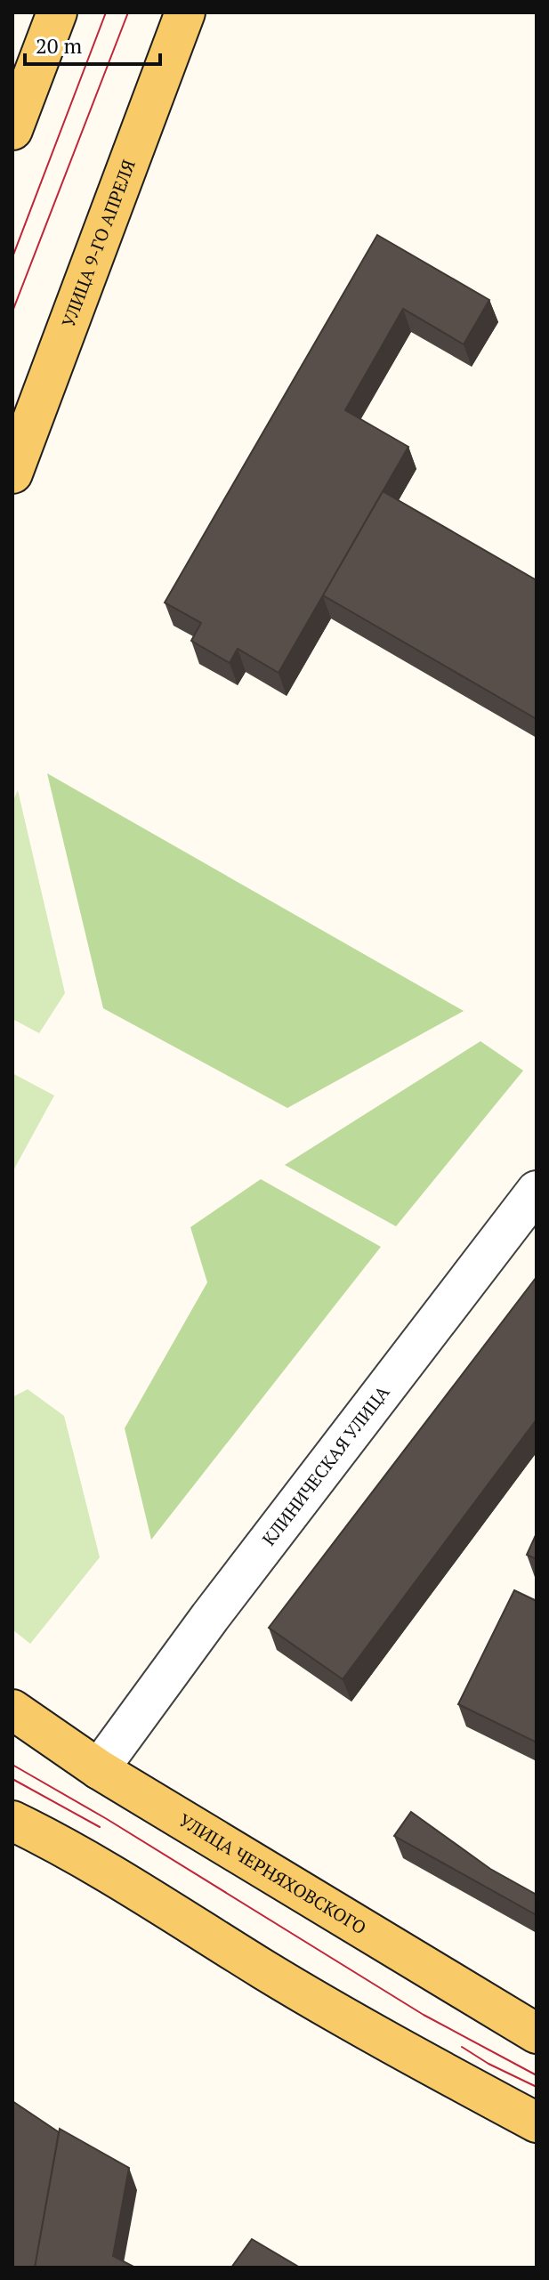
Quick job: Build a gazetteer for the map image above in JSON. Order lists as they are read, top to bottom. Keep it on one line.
{"streets":{"main road":["УЛИЦА 9-ГО АПРЕЛЯ","УЛИЦА ЧЕРНЯХОВСКОГО"],"street":["КЛИНИЧЕСКАЯ УЛИЦА"]},"crossings":[["КЛИНИЧЕСКАЯ УЛИЦА","УЛИЦА ЧЕРНЯХОВСКОГО"]],"scale_bar":"20 m"}
